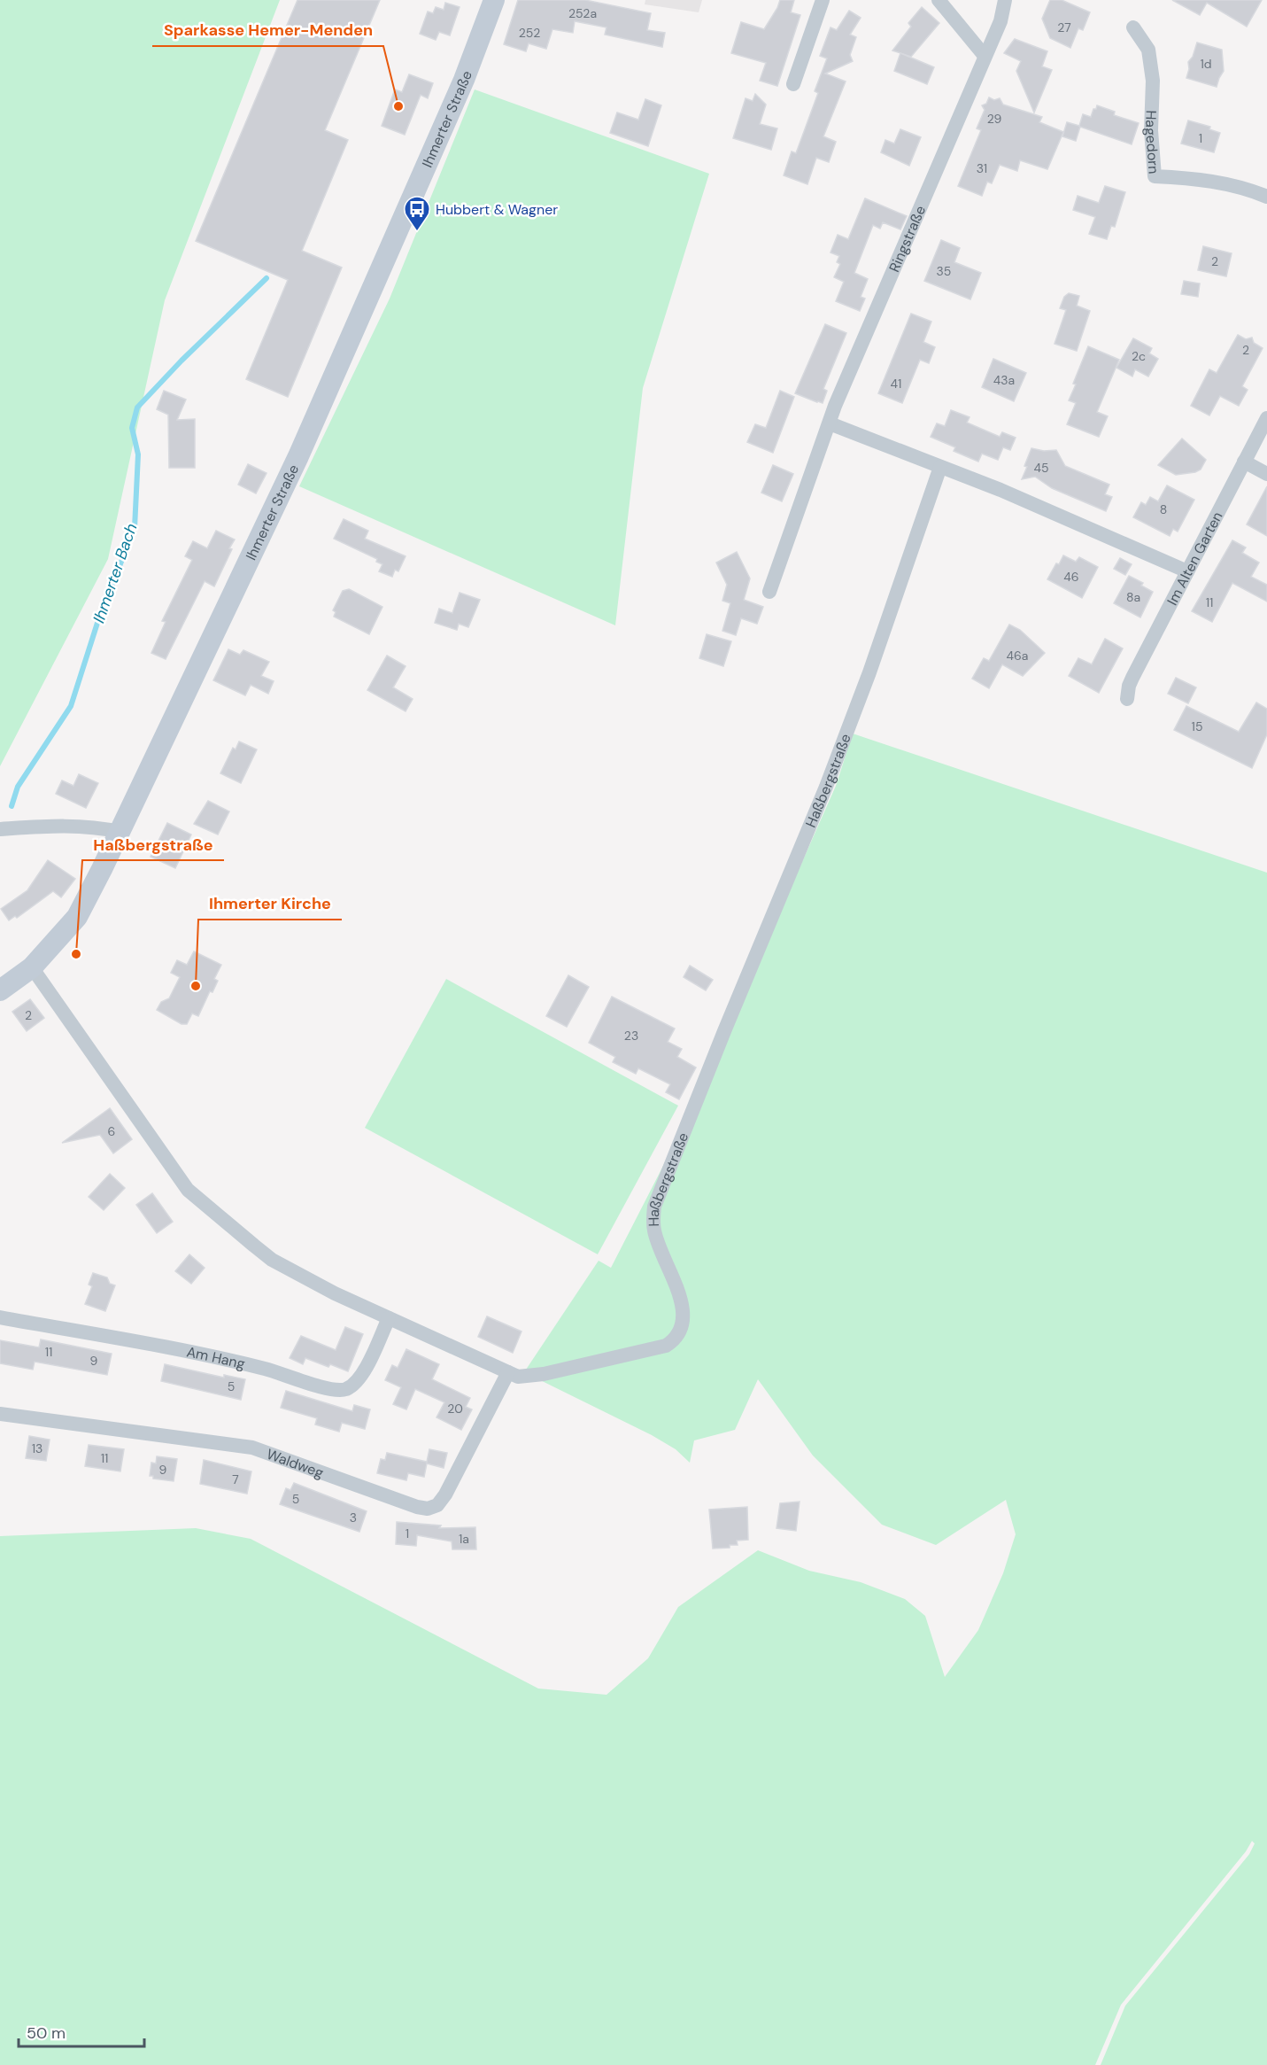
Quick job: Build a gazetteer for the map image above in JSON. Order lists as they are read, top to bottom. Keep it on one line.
{"streets":{"main road":["Ihmerter Straße"],"street":["Hagedorn","Ringstraße","Im Alten Garten","Haßbergstraße","Am Hang","Waldweg"]},"crossings":[["Ihmerter Straße","Haßbergstraße"],["Haßbergstraße","Am Hang"],["Haßbergstraße","Waldweg"]],"water":["Ihmerter Bach"],"places":{"other":["Sparkasse Hemer-Menden","Haßbergstraße","Ihmerter Kirche"],"bus stop":["Hubbert & Wagner"]},"house_numbers":["252a","27","252","1d","29","1","31","2","35","2","2c","43a","41","45","8","46","8a","11","46a","15","2","23","6","11","9","5","20","13","11","9","7","5","3","1","1a"],"scale_bar":"50 m"}
